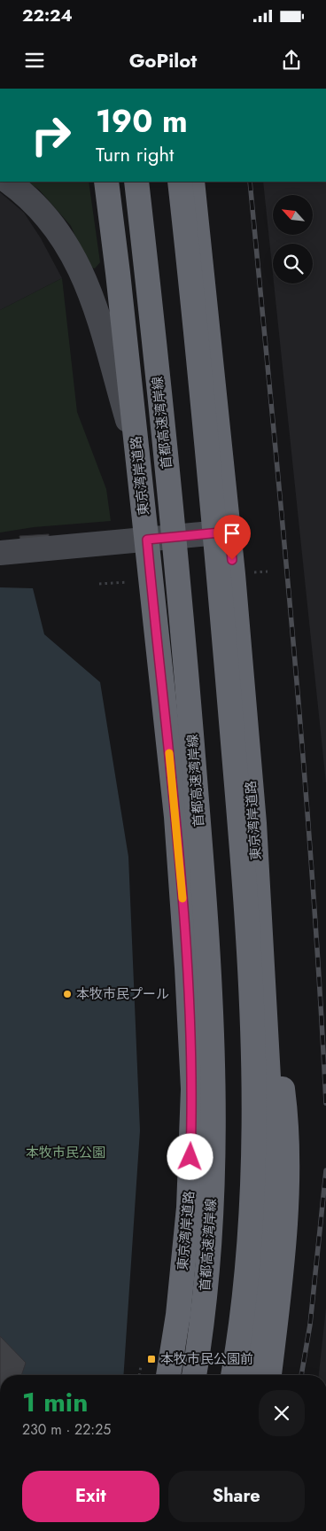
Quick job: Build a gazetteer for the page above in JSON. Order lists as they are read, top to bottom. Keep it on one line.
{"streets":{"highway":["首都高速湾岸線","東京湾岸道路"]},"parks":["本牧市民公園"],"places":{"other":["本牧市民プール"],"transit":["本牧市民公園前"]},"north":"top left","page":{"status":"22:24","header":"GoPilot","turn":["190 m","Turn right"],"heading":["1 min","230 m · 22:25"],"buttons":["Exit","Share"]}}
